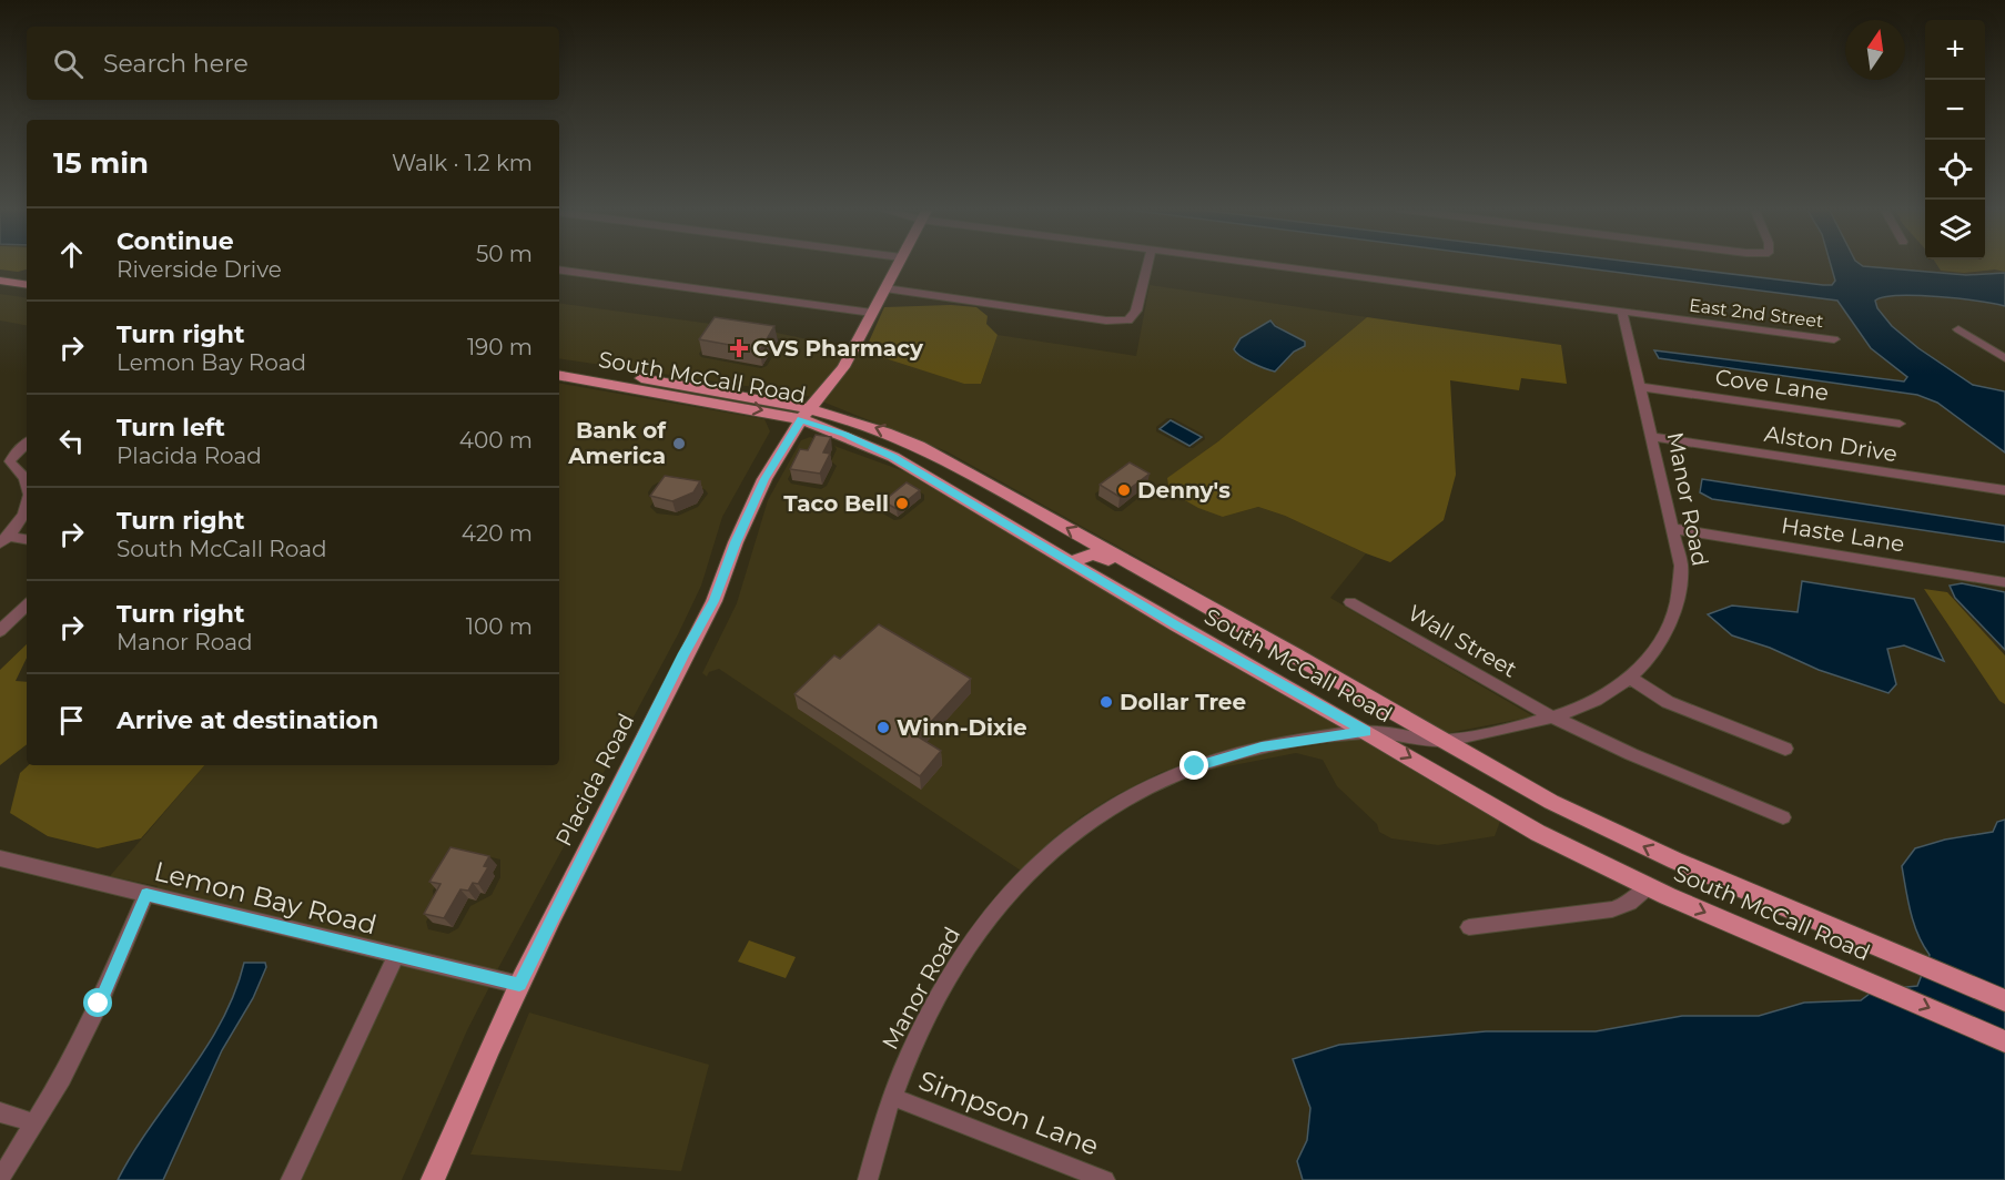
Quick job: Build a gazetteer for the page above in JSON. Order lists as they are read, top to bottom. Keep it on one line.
{"streets":{"main road":["South McCall Road","Placida Road"],"street":["East 2nd Street","Cove Lane","Alston Drive","Manor Road","Haste Lane","Wall Street","Lemon Bay Road","Simpson Lane"]},"crossings":[["East 2nd Street","Manor Road"],["South McCall Road","Manor Road"],["South McCall Road","Placida Road"],["Cove Lane","Manor Road"],["Alston Drive","Manor Road"],["Manor Road","Haste Lane"],["Manor Road","Wall Street"],["Manor Road","Simpson Lane"],["Placida Road","Lemon Bay Road"]],"places":{"health":["CVS Pharmacy"],"other":["Bank of America","Denny's","Taco Bell","Dollar Tree","Winn-Dixie"]},"north":"top","page":{"map_buttons":["+","−"],"search":"Search here","heading":["15 min","Walk · 1.2 km"],"list":[["Continue","Riverside Drive","50 m"],["Turn right","Lemon Bay Road","190 m"],["Turn left","Placida Road","400 m"],["Turn right","South McCall Road","420 m"],["Turn right","Manor Road","100 m"],"Arrive at destination"]}}
